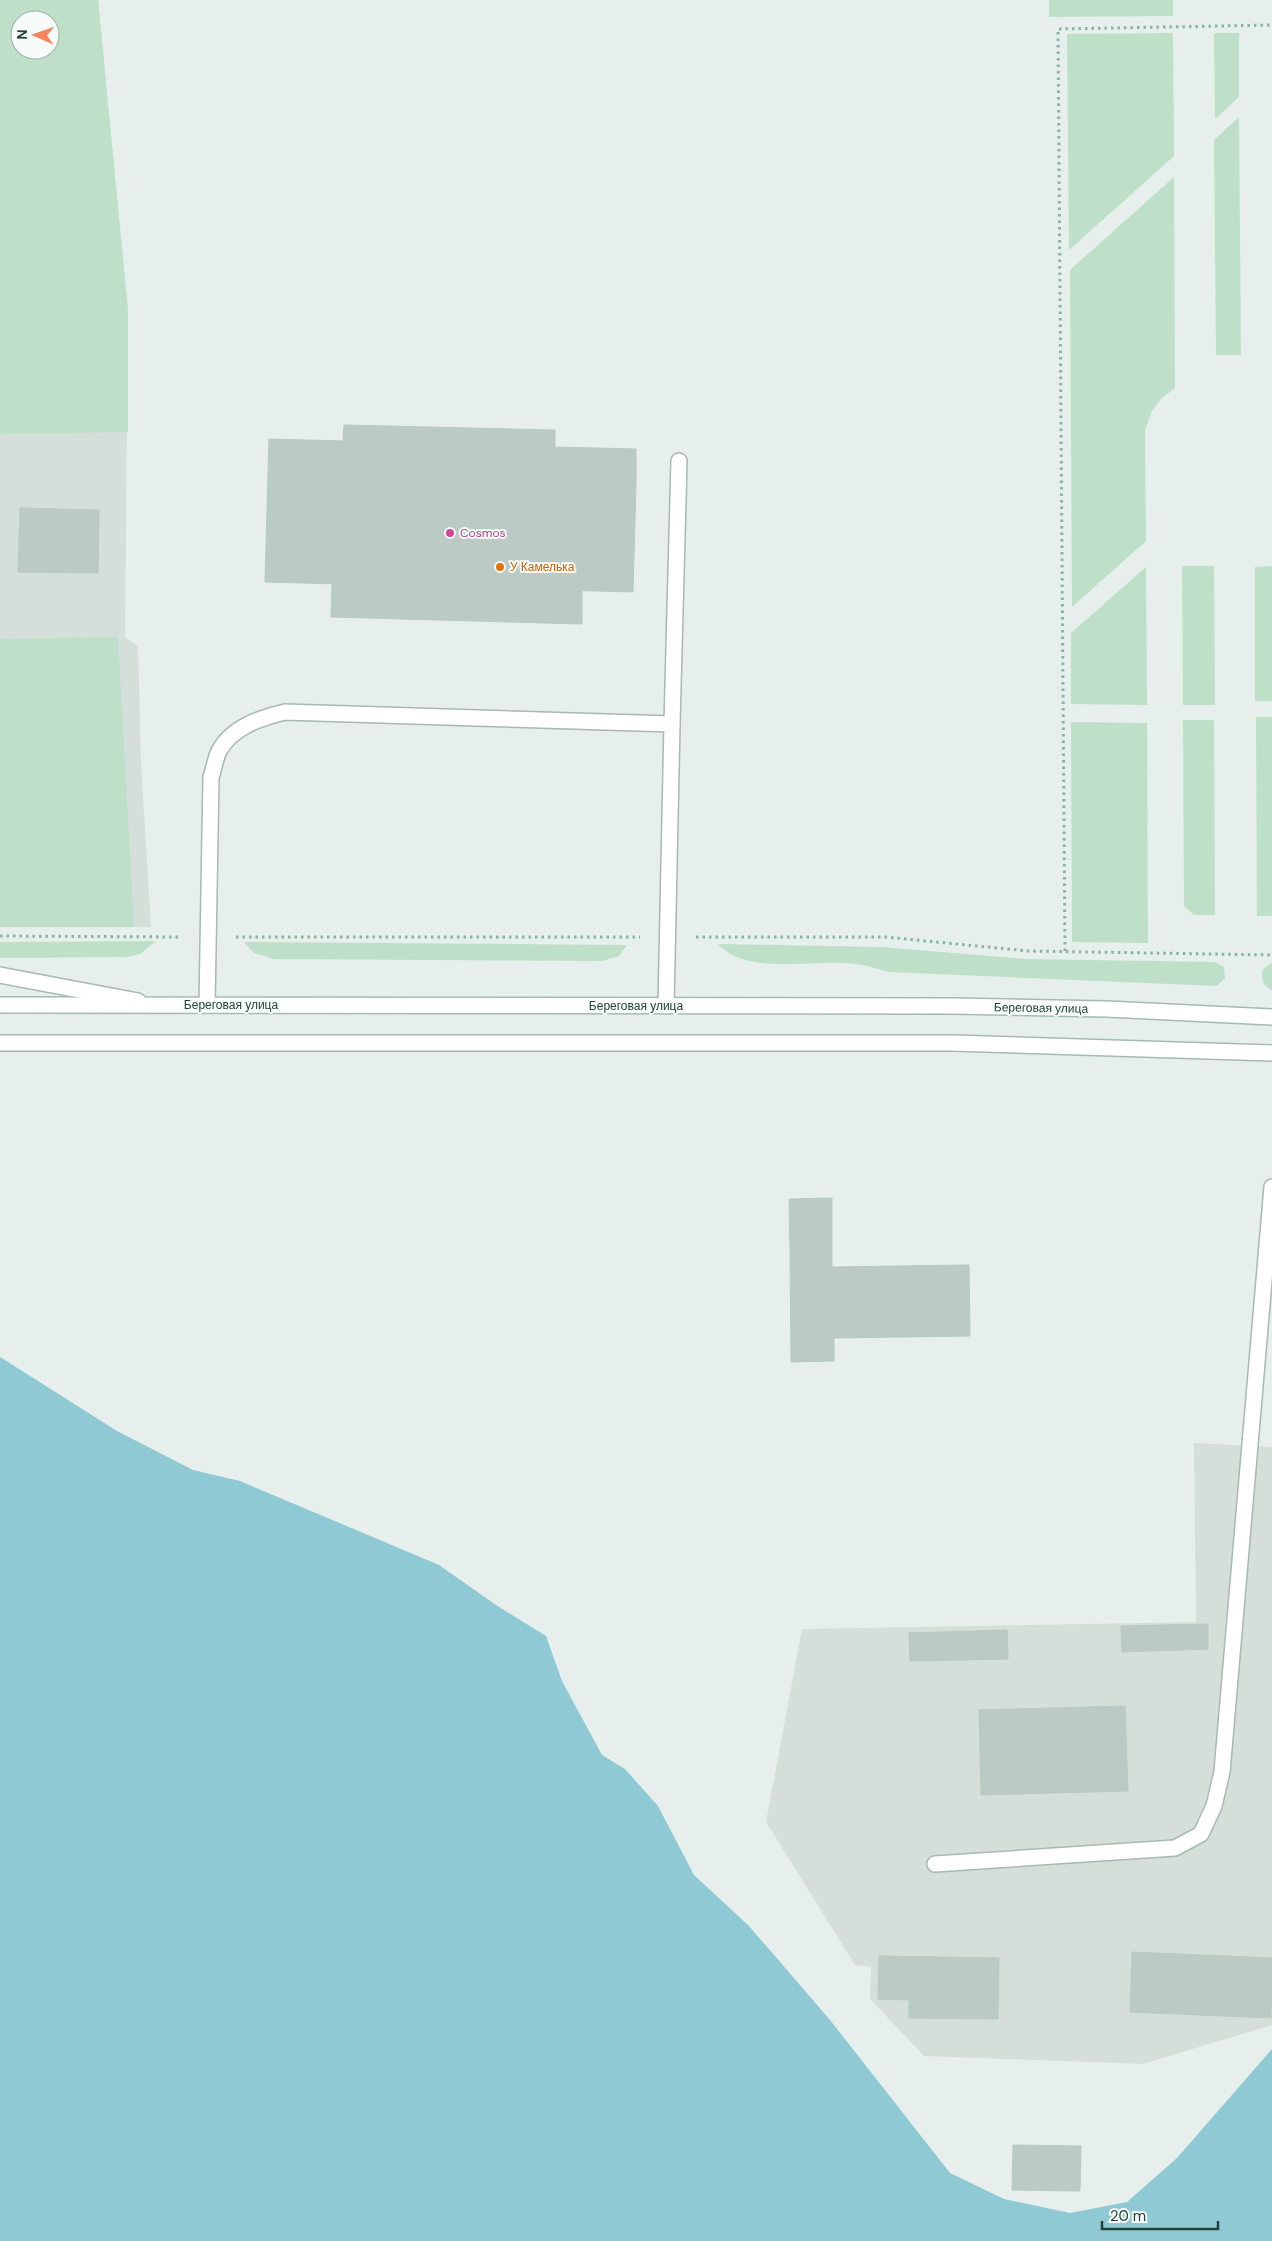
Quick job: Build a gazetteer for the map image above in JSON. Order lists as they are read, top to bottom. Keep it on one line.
{"streets":{"main road":["Береговая улица"]},"places":["Cosmos","У Камелька"],"scale_bar":"20 m","north":"left"}
